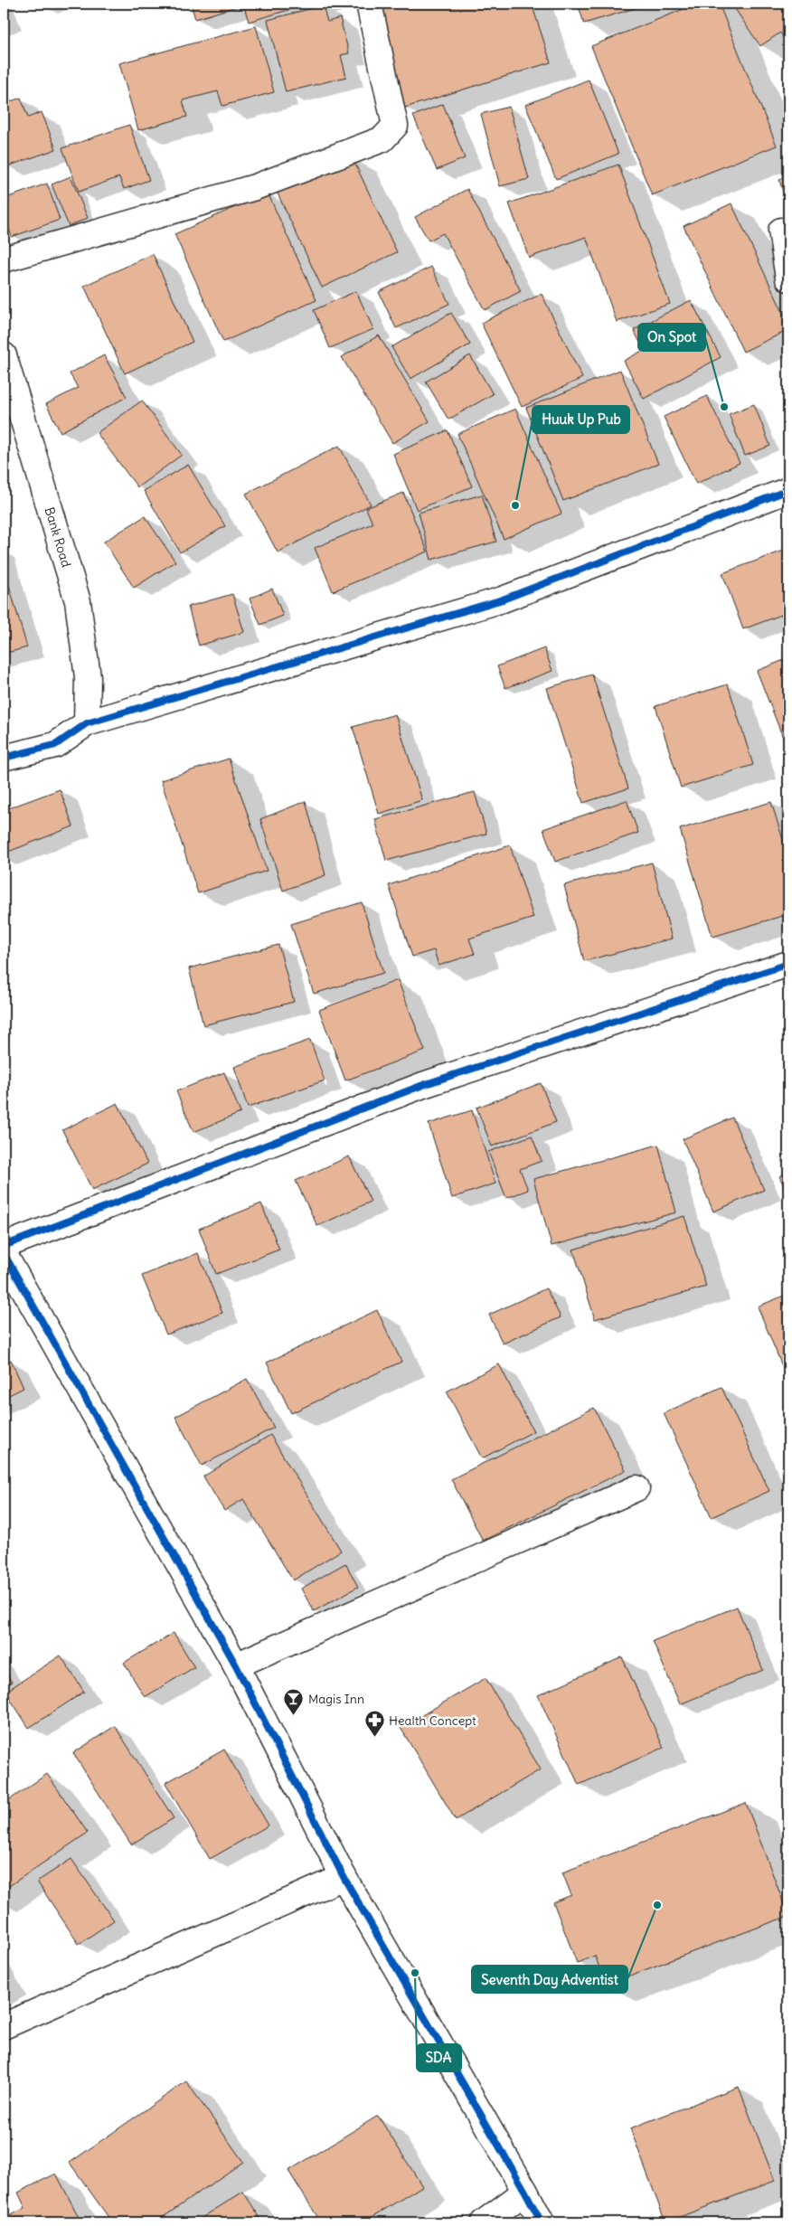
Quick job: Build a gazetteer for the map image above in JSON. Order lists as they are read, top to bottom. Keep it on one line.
{"streets":{"street":["Bank Road"]},"places":{"other":["On Spot","Huuk Up Pub","Seventh Day Adventist","SDA"],"bar":["Magis Inn"],"pharmacy":["Health Concept"]}}
